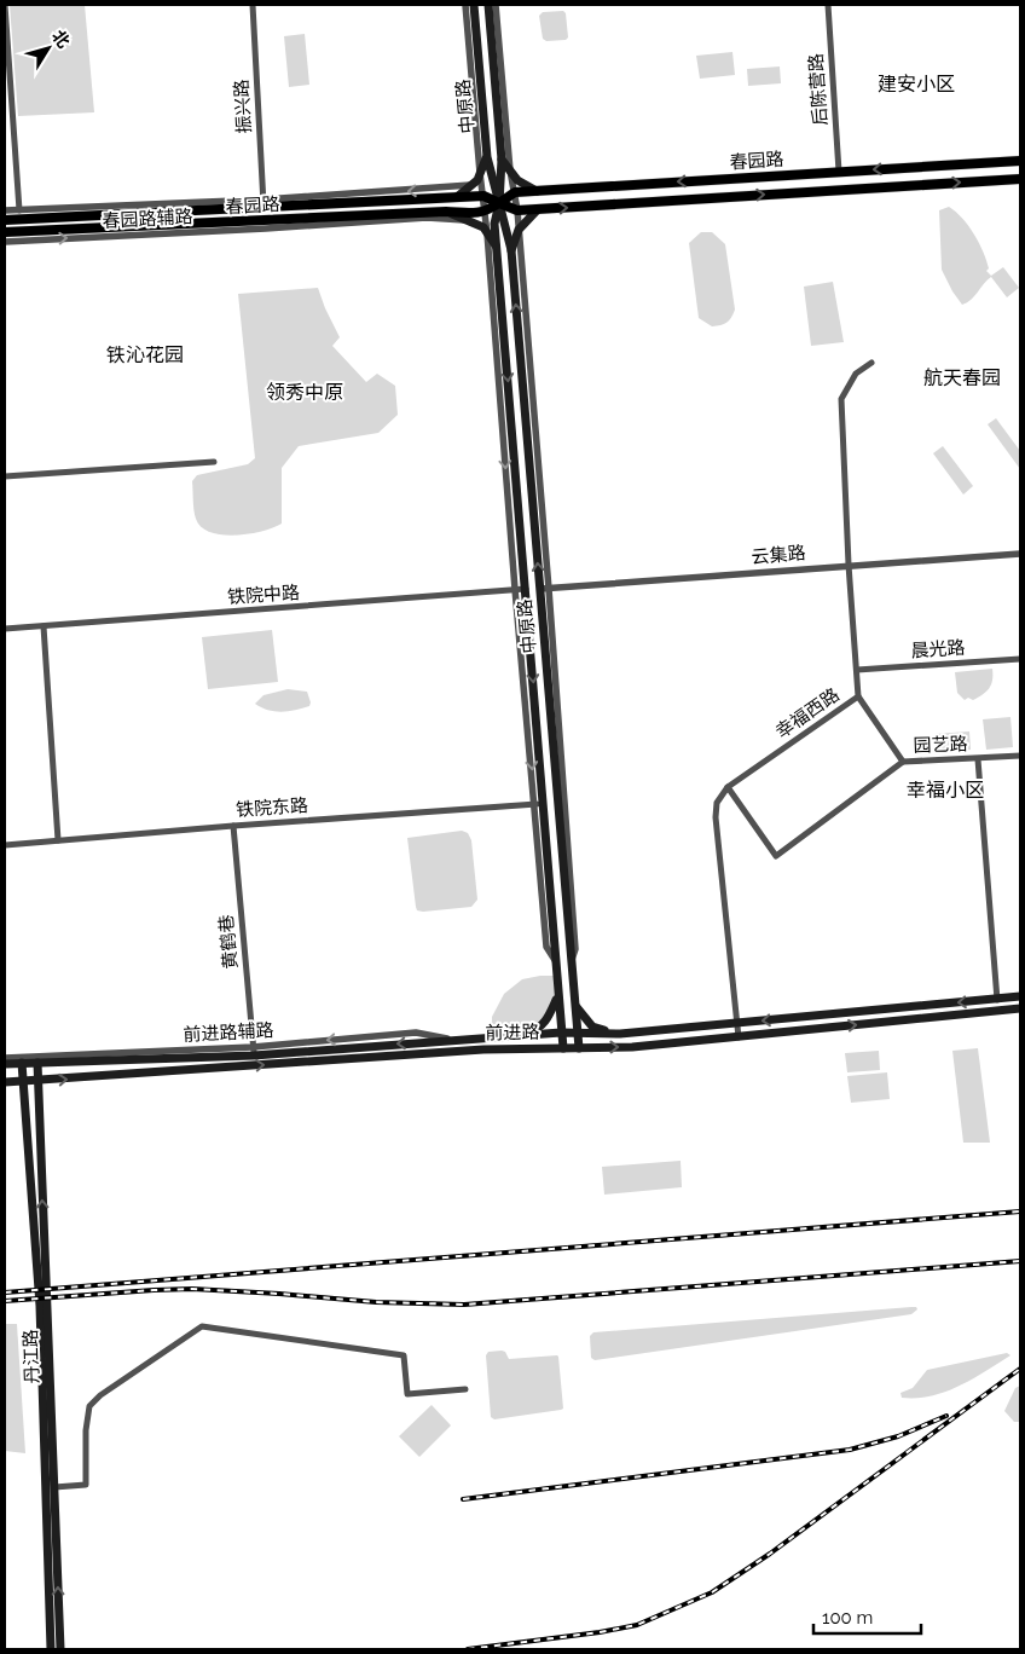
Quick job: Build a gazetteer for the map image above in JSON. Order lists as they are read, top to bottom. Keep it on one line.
{"streets":{"main road":["中原路","春园路","前进路","丹江路"],"street":["后陈营路","振兴路","春园路辅路","云集路","铁院中路","晨光路","幸福西路","园艺路","铁院东路","黄鹤巷","前进路辅路"]},"crossings":[["后陈营路","春园路"],["振兴路","春园路"],["中原路","春园路"],["中原路","云集路"],["中原路","铁院中路"],["中原路","铁院东路"],["中原路","前进路"],["云集路","幸福西路"],["晨光路","幸福西路"],["幸福西路","园艺路"],["铁院东路","黄鹤巷"],["黄鹤巷","前进路辅路"],["黄鹤巷","前进路"],["前进路辅路","前进路"],["前进路","丹江路"]],"districts":["建安小区","铁沁花园","航天春园","领秀中原","幸福小区"],"scale_bar":"100 m","north":"top right"}
